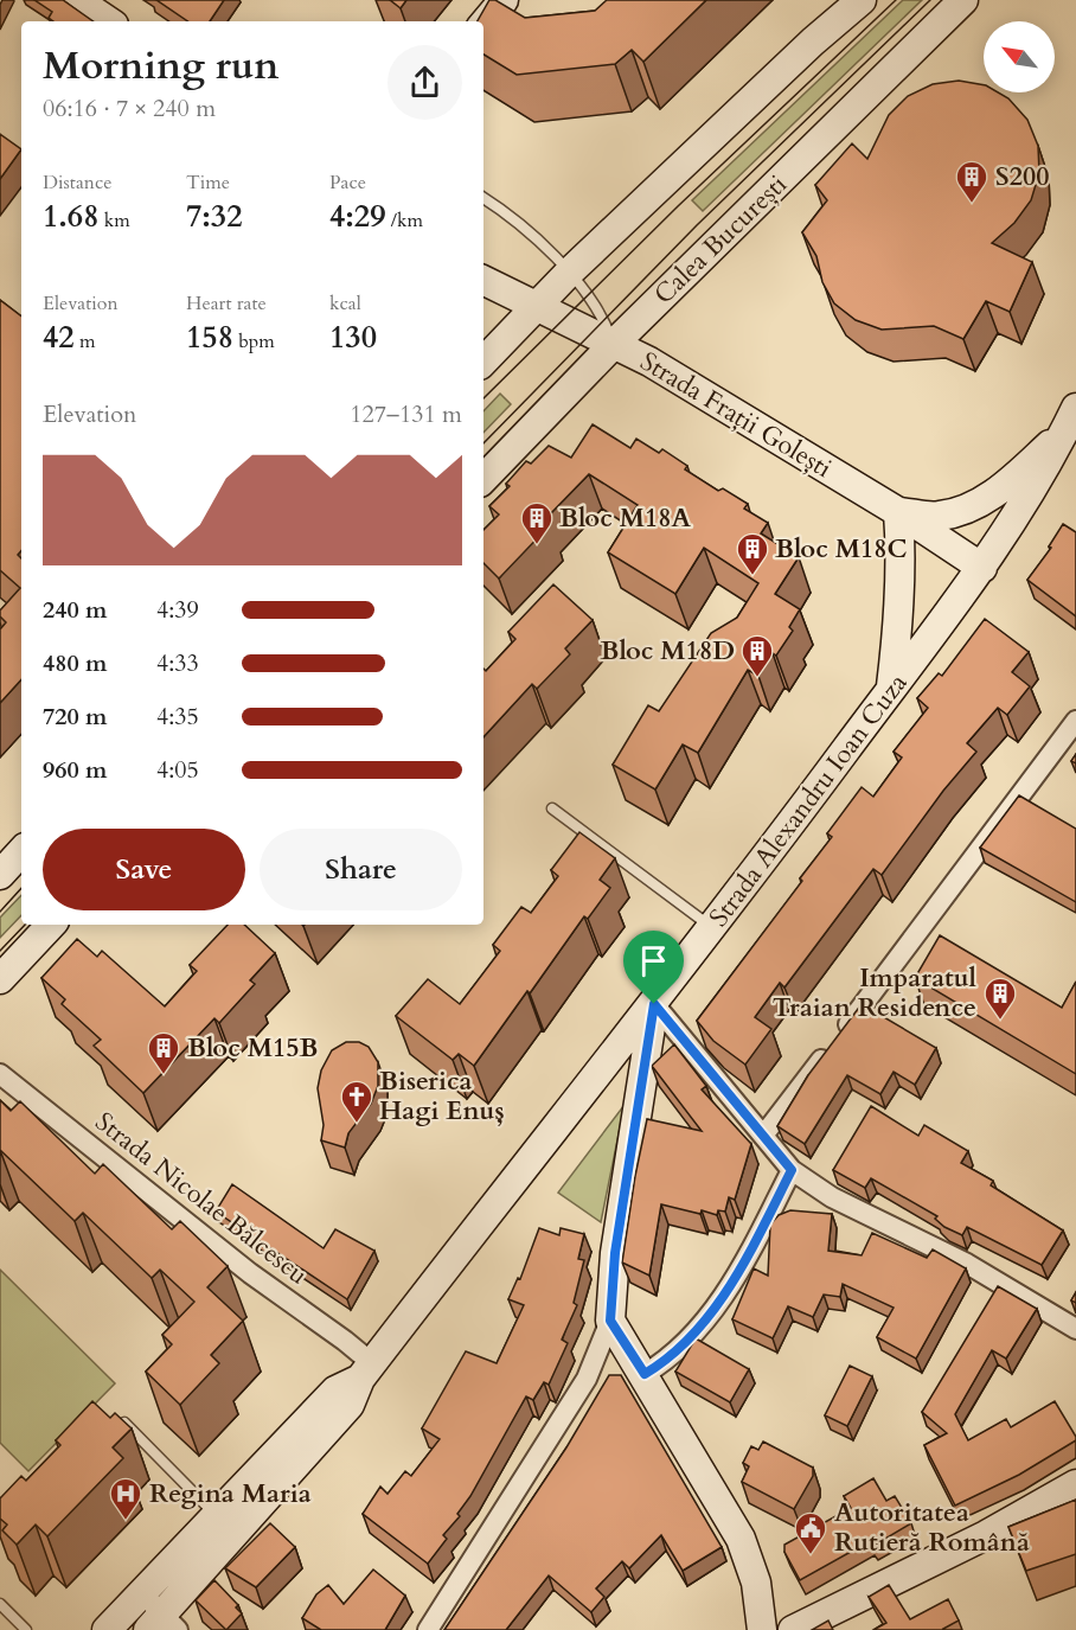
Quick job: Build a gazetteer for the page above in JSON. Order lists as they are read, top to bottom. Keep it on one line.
{"streets":{"main road":["Calea București","Strada Frații Golești","Strada Alexandru Ioan Cuza"],"street":["Strada Nicolae Bălcescu"]},"crossings":[["Calea București","Strada Frații Golești"],["Strada Frații Golești","Strada Alexandru Ioan Cuza"],["Strada Alexandru Ioan Cuza","Strada Nicolae Bălcescu"]],"places":{"building":["S200","Bloc M18A","Bloc M18C","Bloc M18D","Imparatul Traian Residence","Bloc M15B"],"church":["Biserica Hagi Enuș"],"hospital":["Regina Maria"],"public building":["Autoritatea Rutieră Română"]},"north":"top left","page":{"heading":["Morning run","06:16 · 7 × 240 m"],"stats":[["Distance","1.68 km"],["Time","7:32"],["Pace","4:29 /km"],["Elevation","42 m"],["Heart rate","158 bpm"],["kcal","130"]],"chart":["Elevation","127–131 m"],"list":[{"name":"240 m","note":"4:39"},{"name":"480 m","note":"4:33"},{"name":"720 m","note":"4:35"},{"name":"960 m","note":"4:05"}],"buttons":["Save","Share"]}}
